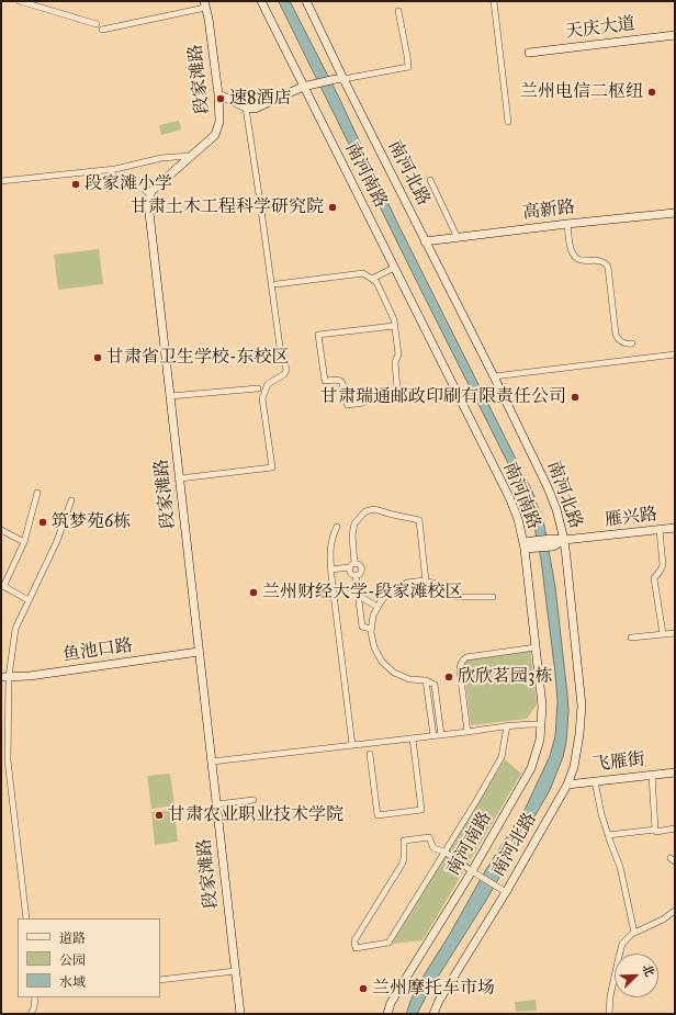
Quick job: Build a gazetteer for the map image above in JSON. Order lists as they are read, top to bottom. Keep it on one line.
{"streets":{"street":["天庆大道","段家滩路","南河北路","南河南路","高新路","雁兴路","鱼池口路","飞雁街"]},"crossings":[["段家滩路","鱼池口路"],["南河北路","高新路"],["南河北路","雁兴路"],["南河北路","飞雁街"],["南河南路","雁兴路"]],"places":["兰州电信二枢纽","速8酒店","段家滩小学","甘肃土木工程科学研究院","甘肃省卫生学校-东校区","甘肃瑞通邮政印刷有限责任公司","筑梦苑6栋","兰州财经大学-段家滩校区","欣欣茗园3栋","甘肃农业职业技术学院","兰州摩托车市场"],"legend":["道路","公园","水域"],"north":"top right"}
